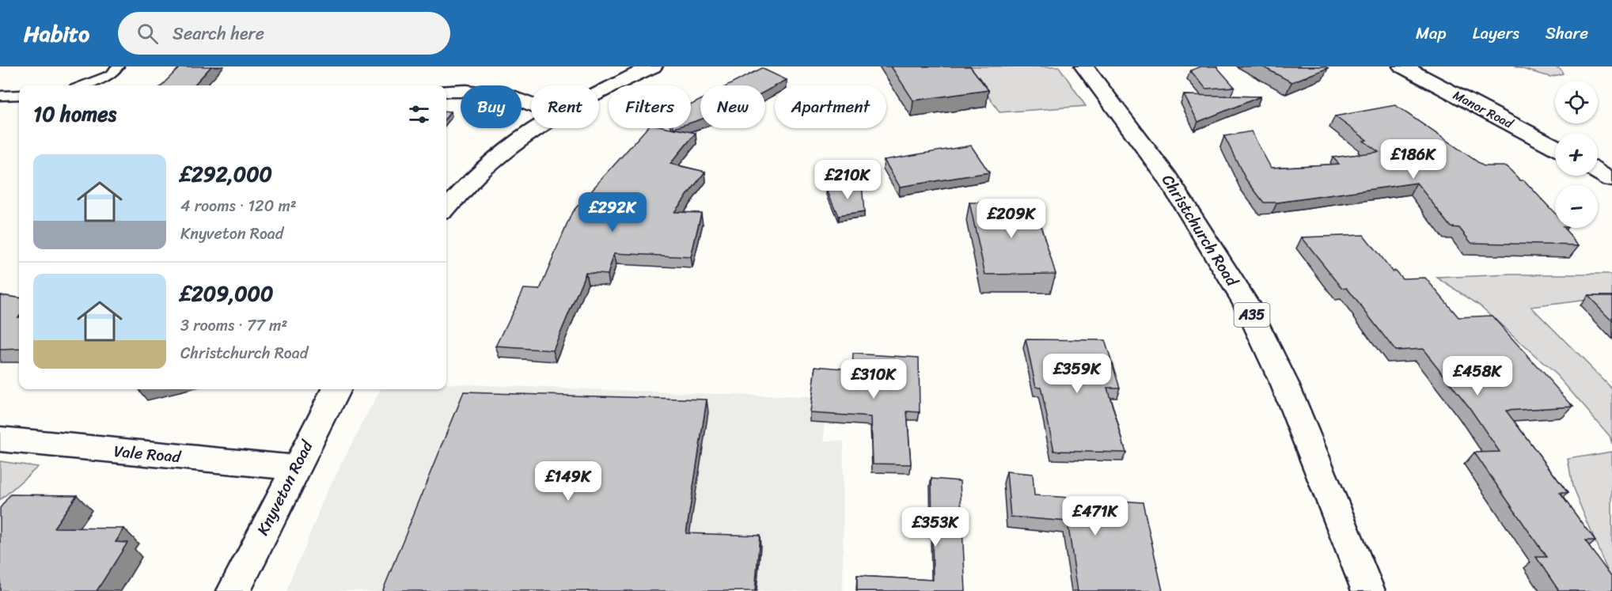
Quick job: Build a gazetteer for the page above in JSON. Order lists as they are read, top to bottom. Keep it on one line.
{"streets":{"street":["Manor Road","Christchurch Road","A35","Vale Road","Knyveton Road"]},"crossings":[["Vale Road","Knyveton Road"]],"page":{"header":"Habito","search":"Search here","nav":["Map","Layers","Share"],"map_buttons":["+","−"],"chip":["Buy","Rent","Filters","New","Apartment"],"heading":"10 homes","price":["£186K","£210K","£292K","£209K","£359K","£458K","£310K","£149K","£471K","£353K"],"list":[{"name":"£292,000","note":"4 rooms · 120 m² · Knyveton Road"},{"name":"£209,000","note":"3 rooms · 77 m² · Christchurch Road"}]}}
